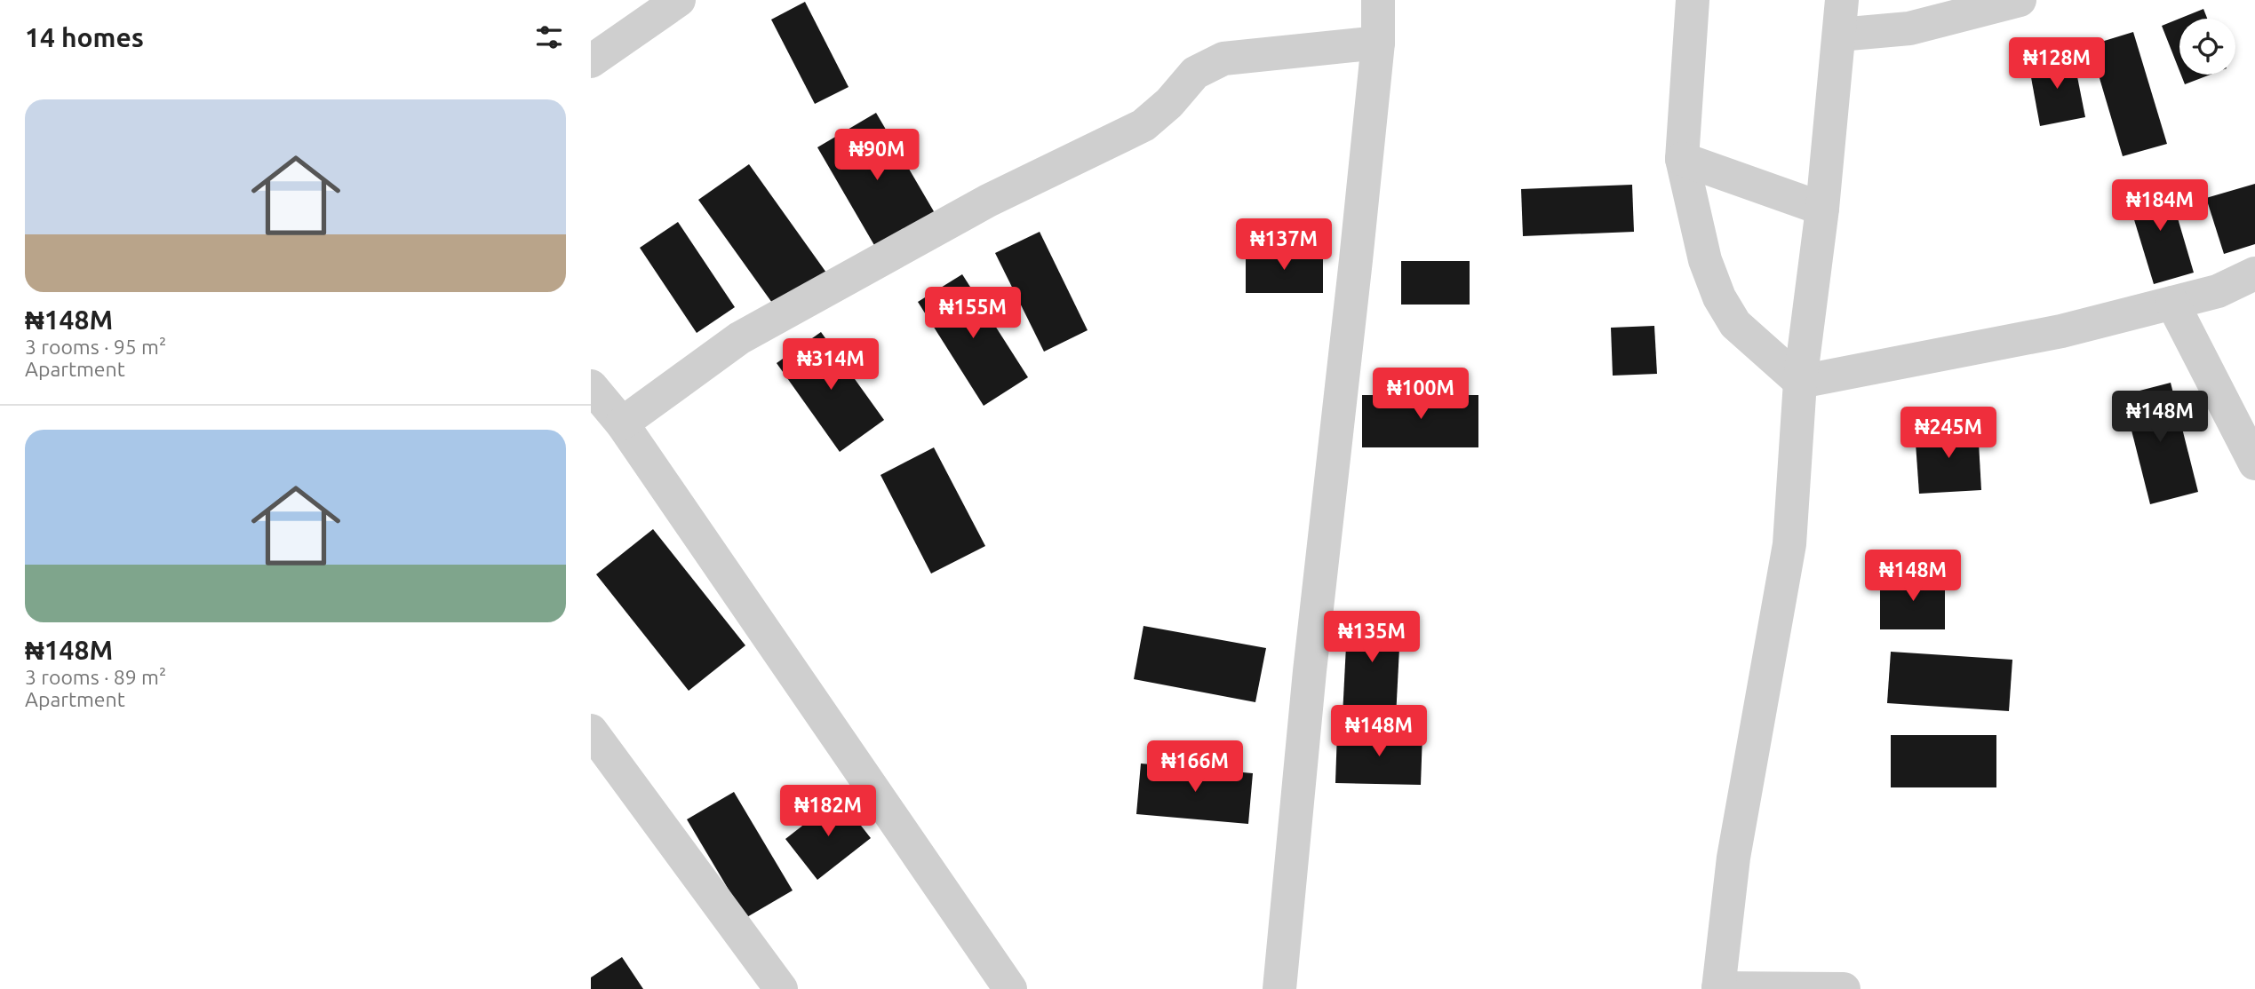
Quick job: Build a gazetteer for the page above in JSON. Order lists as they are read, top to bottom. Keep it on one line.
{"page":{"heading":"14 homes","price":["₦128M","₦90M","₦184M","₦137M","₦155M","₦314M","₦100M","₦148M","₦245M","₦148M","₦135M","₦148M","₦166M","₦182M"],"list":[{"name":"₦148M","note":"3 rooms · 95 m² · Apartment"},{"name":"₦148M","note":"3 rooms · 89 m² · Apartment"}]}}
